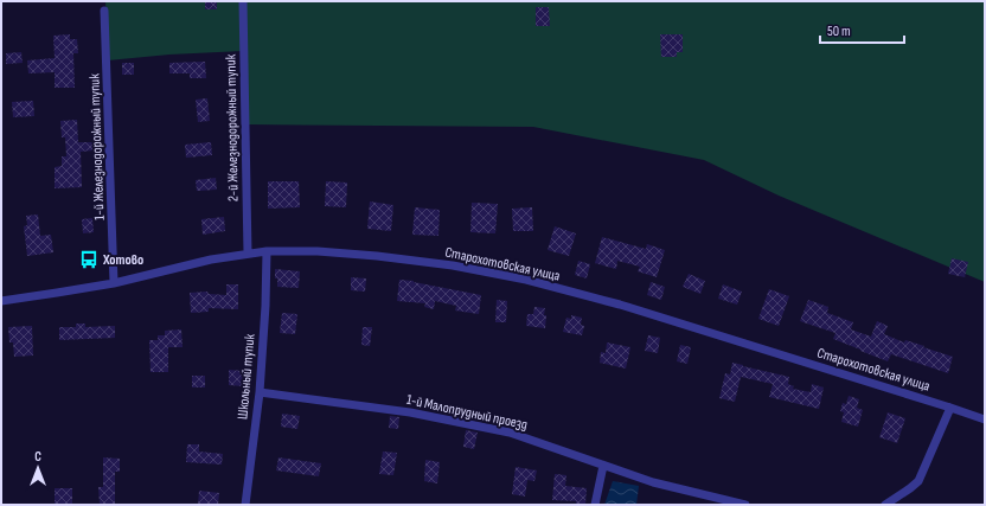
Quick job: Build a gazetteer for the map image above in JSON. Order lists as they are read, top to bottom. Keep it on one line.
{"streets":{"street":["2-й Железнодорожный тупик","1-й Железнодорожный тупик","Старохотовская улица","Школьный тупик","1-й Малопрудный проезд"]},"crossings":[["2-й Железнодорожный тупик","Старохотовская улица"],["1-й Железнодорожный тупик","Старохотовская улица"],["Старохотовская улица","Школьный тупик"],["Школьный тупик","1-й Малопрудный проезд"]],"places":{"bus stop":["Хотово"]},"scale_bar":"50 m","north":"top"}
